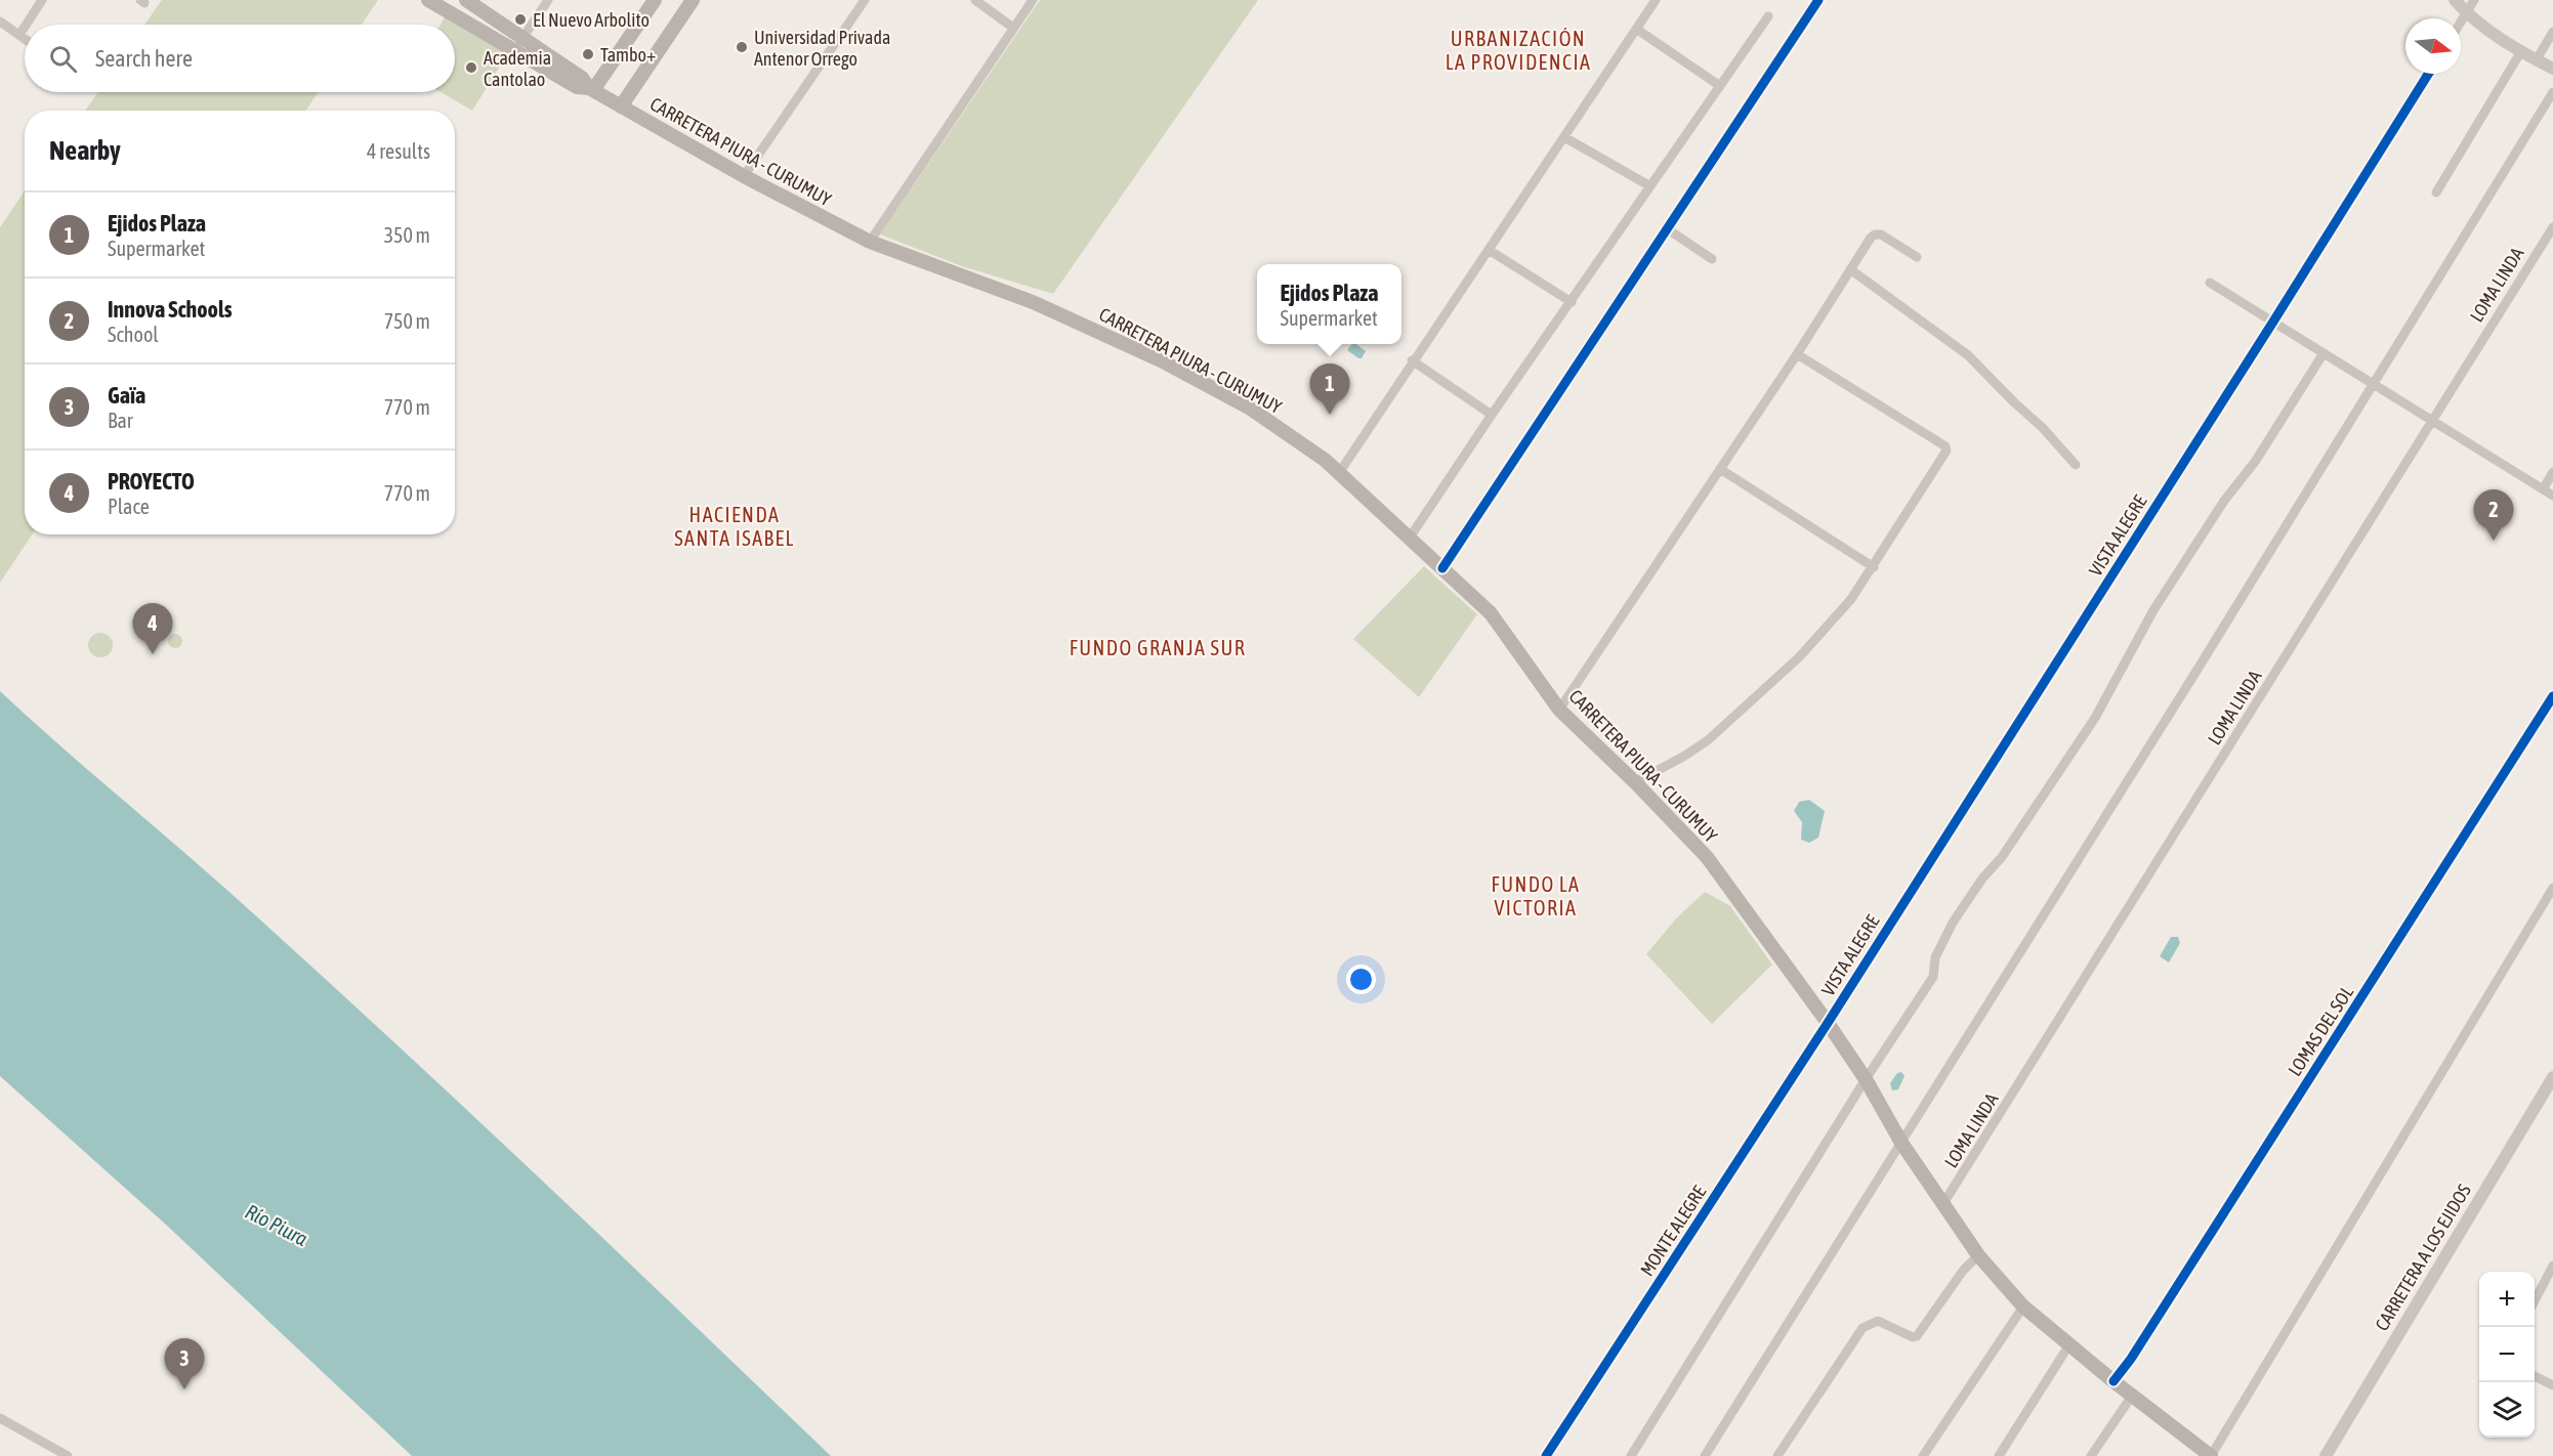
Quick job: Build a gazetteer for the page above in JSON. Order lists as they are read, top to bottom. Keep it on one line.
{"streets":{"main road":["CARRETERA PIURA - CURUMUY"],"street":["LOMA LINDA","VISTA ALEGRE","LOMAS DEL SOL","MONTE ALEGRE","CARRETERA A LOS EJIDOS"]},"crossings":[["CARRETERA PIURA - CURUMUY","LOMA LINDA"],["CARRETERA PIURA - CURUMUY","VISTA ALEGRE"],["CARRETERA PIURA - CURUMUY","LOMAS DEL SOL"],["CARRETERA PIURA - CURUMUY","MONTE ALEGRE"],["VISTA ALEGRE","MONTE ALEGRE"]],"districts":["URBANIZACIÓN LA PROVIDENCIA","HACIENDA SANTA ISABEL","FUNDO GRANJA SUR","FUNDO LA VICTORIA"],"water":["Río Piura"],"places":["El Nuevo Arbolito","Universidad Privada Antenor Orrego","Tambo+","Academia Cantolao"],"north":"right","page":{"search":"Search here","heading":["Nearby","4 results"],"list":[{"mark":"1","name":"Ejidos Plaza","note":"Supermarket","value":"350 m"},{"mark":"2","name":"Innova Schools","note":"School","value":"750 m"},{"mark":"3","name":"Gaïa","note":"Bar","value":"770 m"},{"mark":"4","name":"PROYECTO","note":"Place","value":"770 m"}],"popup":["Ejidos Plaza","Supermarket"],"pins":["1","2","4","3"],"map_buttons":["+","−"]}}
